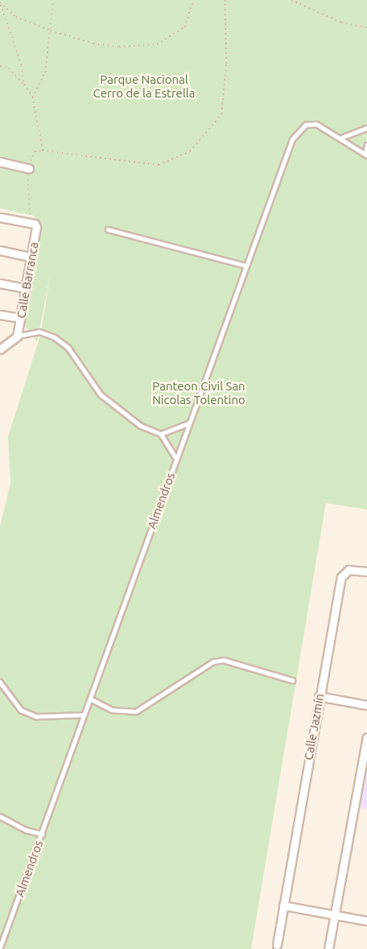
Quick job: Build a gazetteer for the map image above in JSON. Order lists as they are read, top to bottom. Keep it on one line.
{"streets":{"street":["Calle Barranca","Calle Jazmín"],"lane":["Almendros"]},"parks":["Parque Nacional Cerro de la Estrella","Panteon Civil San Nicolas Tolentino"]}
